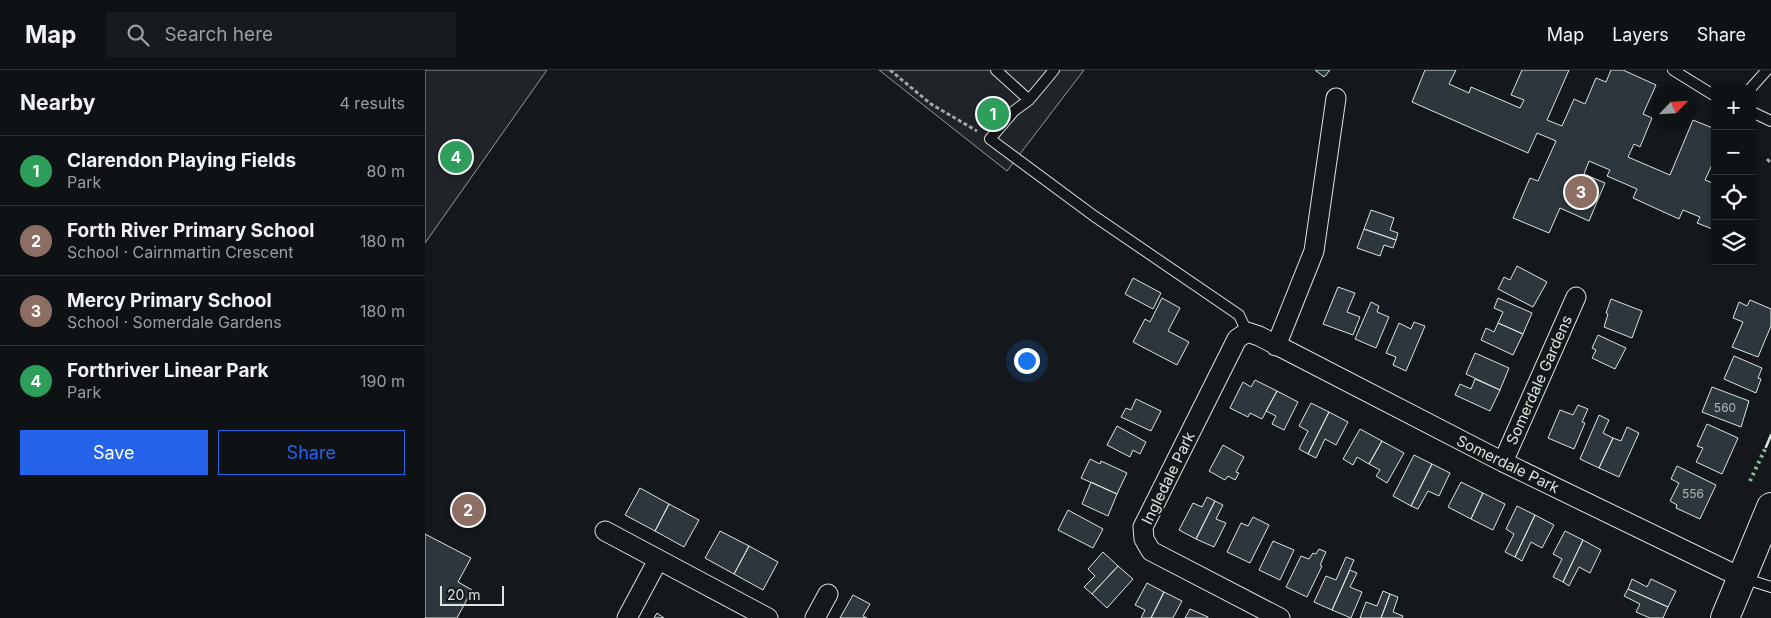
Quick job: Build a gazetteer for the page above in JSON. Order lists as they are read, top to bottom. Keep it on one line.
{"streets":{"street":["Somerdale Gardens","Somerdale Park","Ingledale Park"]},"crossings":[["Somerdale Gardens","Somerdale Park"],["Somerdale Park","Ingledale Park"]],"house_numbers":["560","556"],"scale_bar":"20 m","north":"top right","page":{"header":"Map","search":"Search here","nav":["Map","Layers","Share"],"heading":["Nearby","4 results"],"map_buttons":["+","−"],"pins":["1","4","3","2"],"list":[{"mark":"1","name":"Clarendon Playing Fields","note":"Park","value":"80 m"},{"mark":"2","name":"Forth River Primary School","note":"School · Cairnmartin Crescent","value":"180 m"},{"mark":"3","name":"Mercy Primary School","note":"School · Somerdale Gardens","value":"180 m"},{"mark":"4","name":"Forthriver Linear Park","note":"Park","value":"190 m"}],"buttons":["Save","Share"],"scale":"20 m"}}
